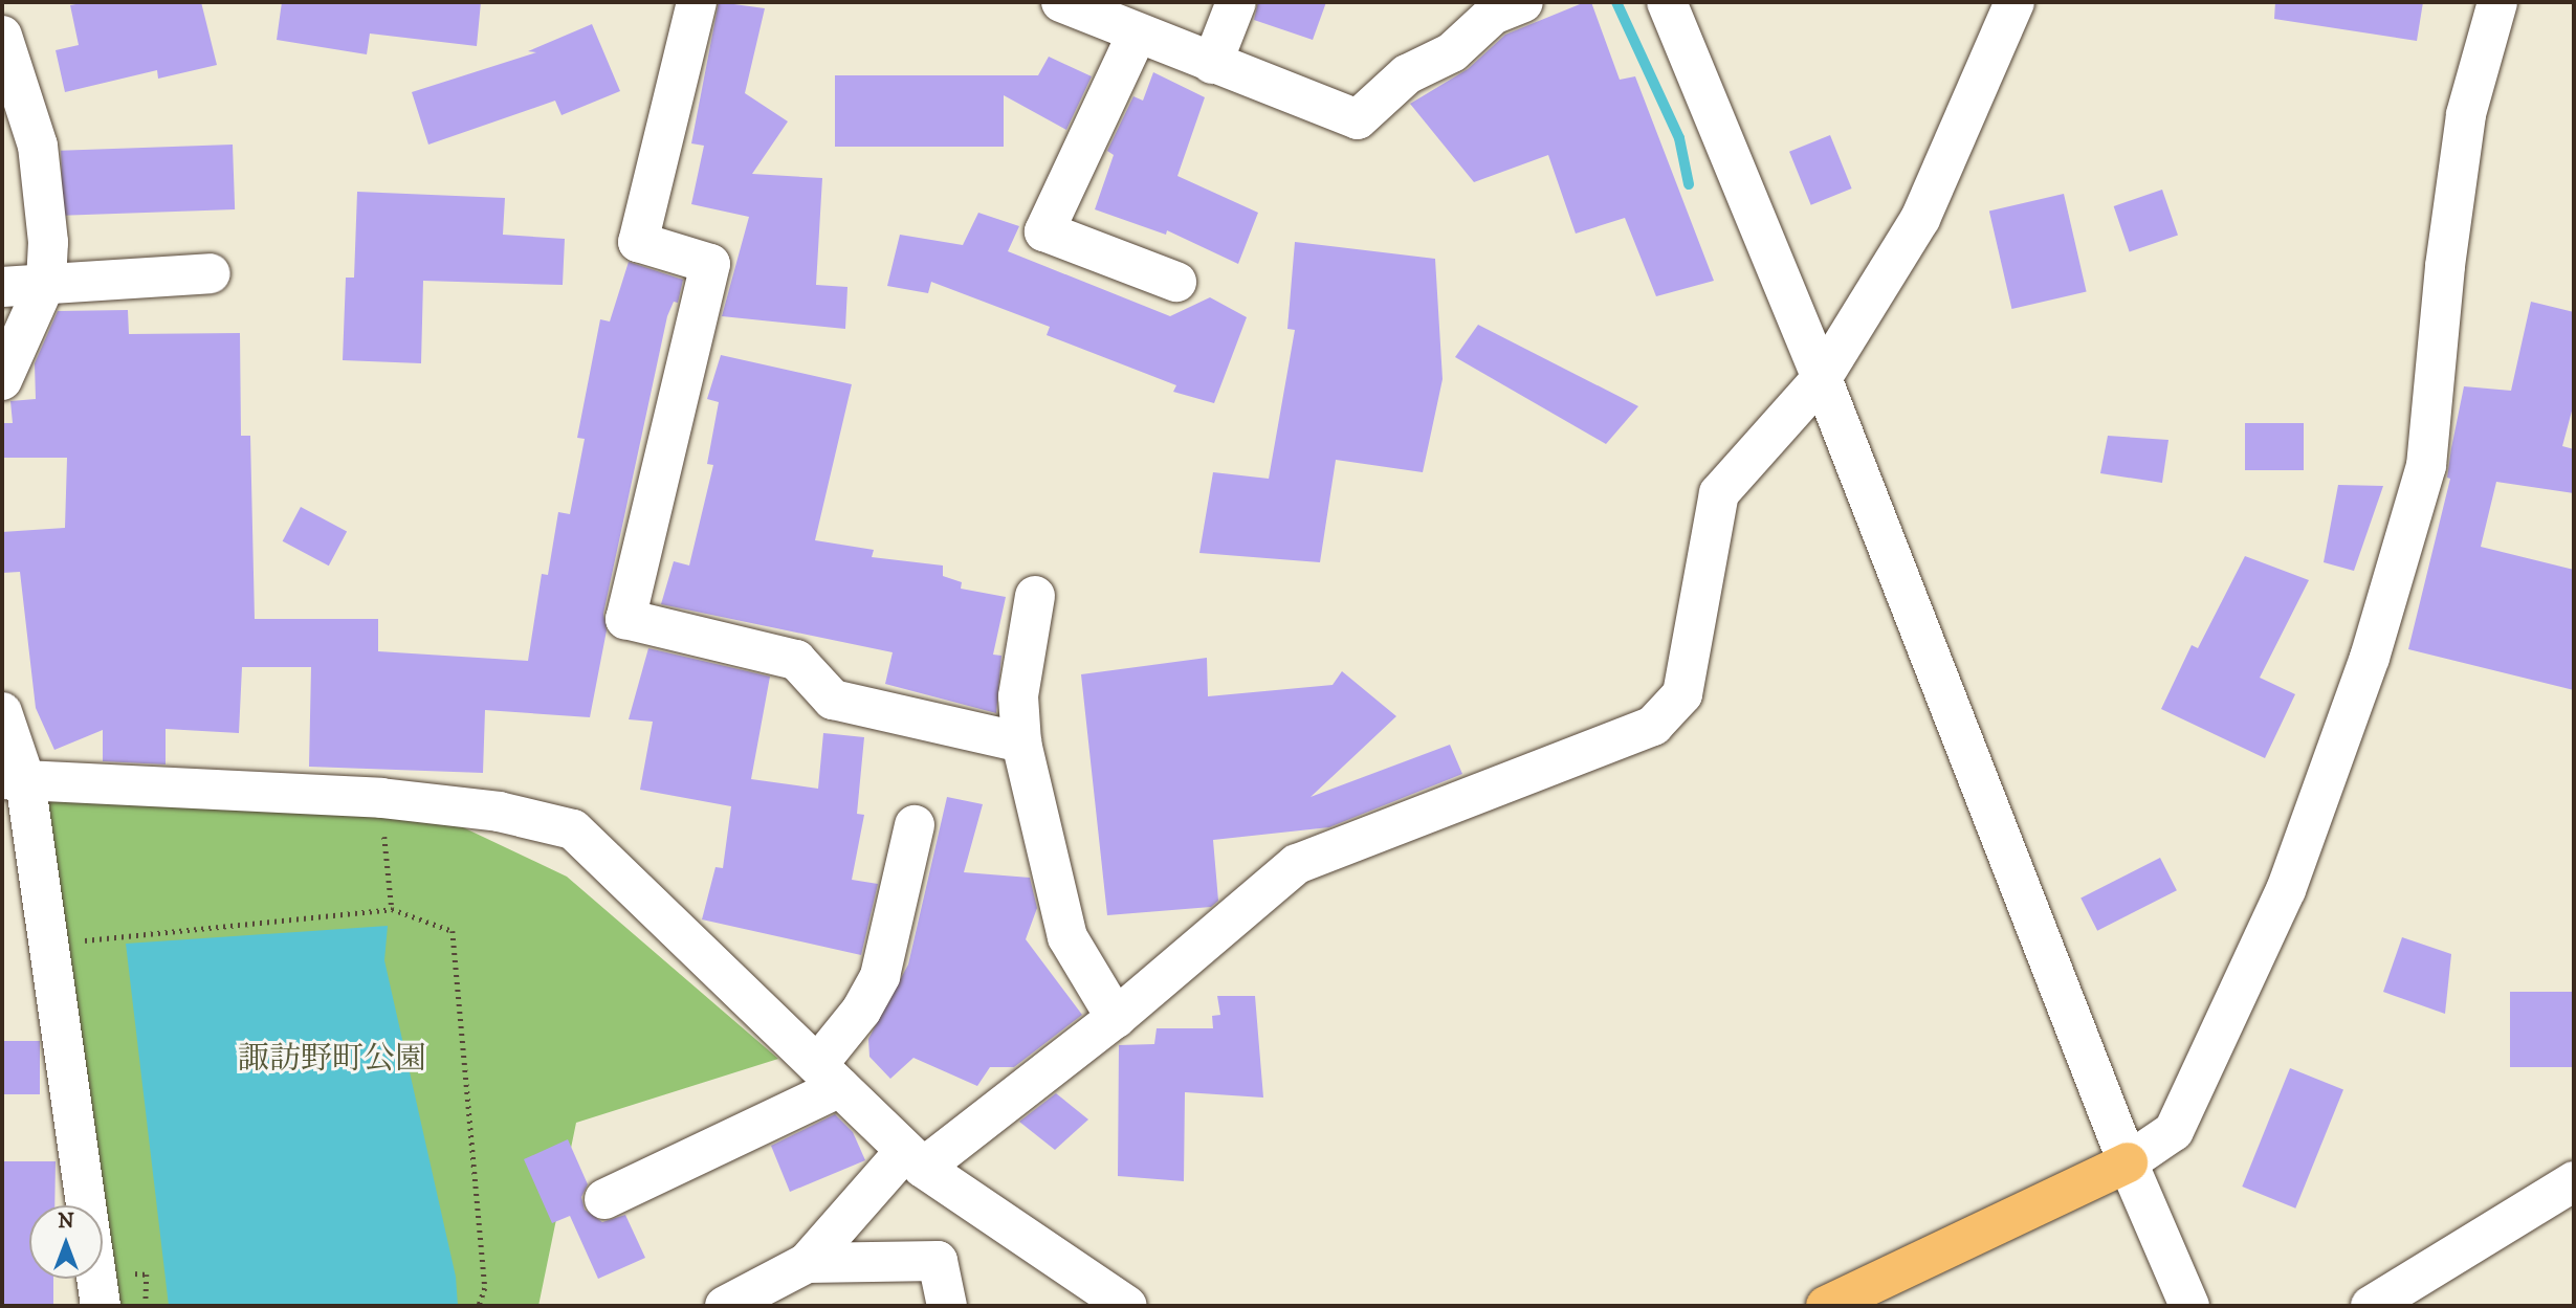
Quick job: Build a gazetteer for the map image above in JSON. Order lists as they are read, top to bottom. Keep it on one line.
{"parks":["諏訪野町公園"],"north":"top"}
